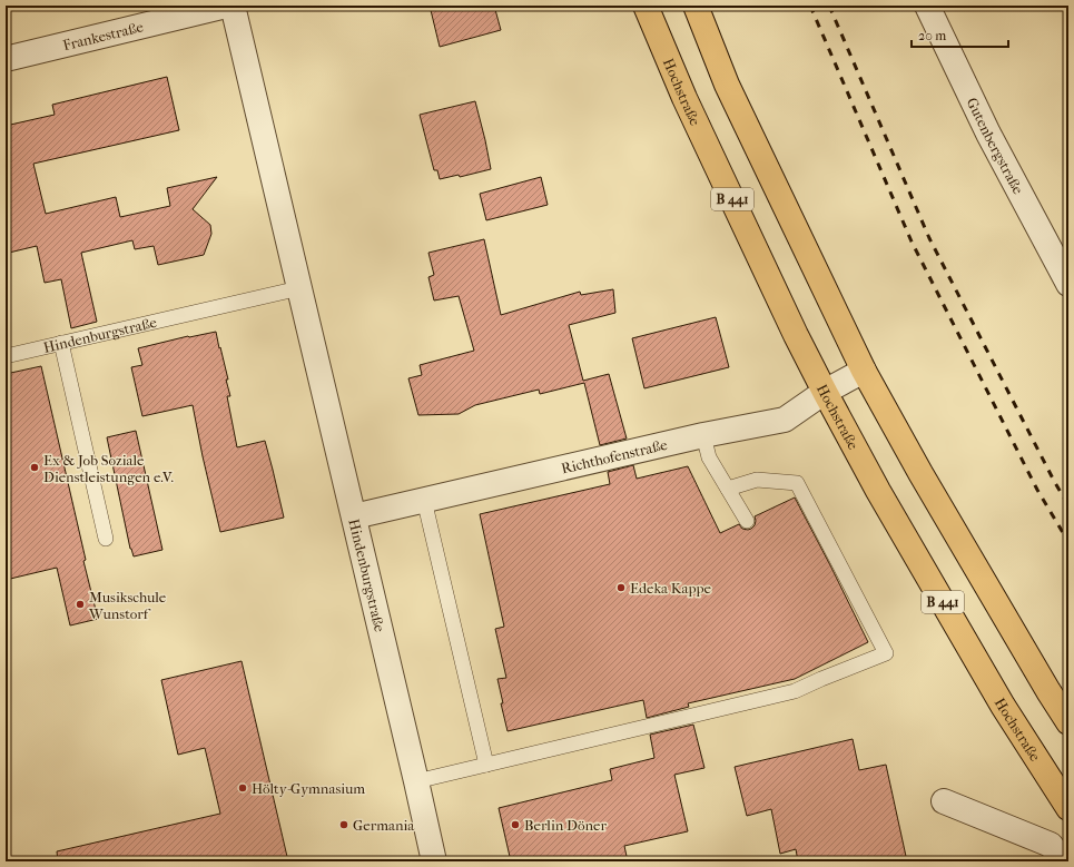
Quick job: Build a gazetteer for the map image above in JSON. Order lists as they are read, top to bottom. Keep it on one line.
{"streets":{"main road":["Hochstraße","B 441"],"street":["Frankestraße","Gutenbergstraße","Hindenburgstraße","Richthofenstraße"]},"crossings":[["Hochstraße","Richthofenstraße"],["B 441","Richthofenstraße"],["Hindenburgstraße","Richthofenstraße"]],"places":["Ex & Job Soziale Dienstleistungen e.V.","Edeka Kappe","Musikschule Wunstorf","Hölty-Gymnasium","Germania","Berlin Döner"],"scale_bar":"20 m"}
